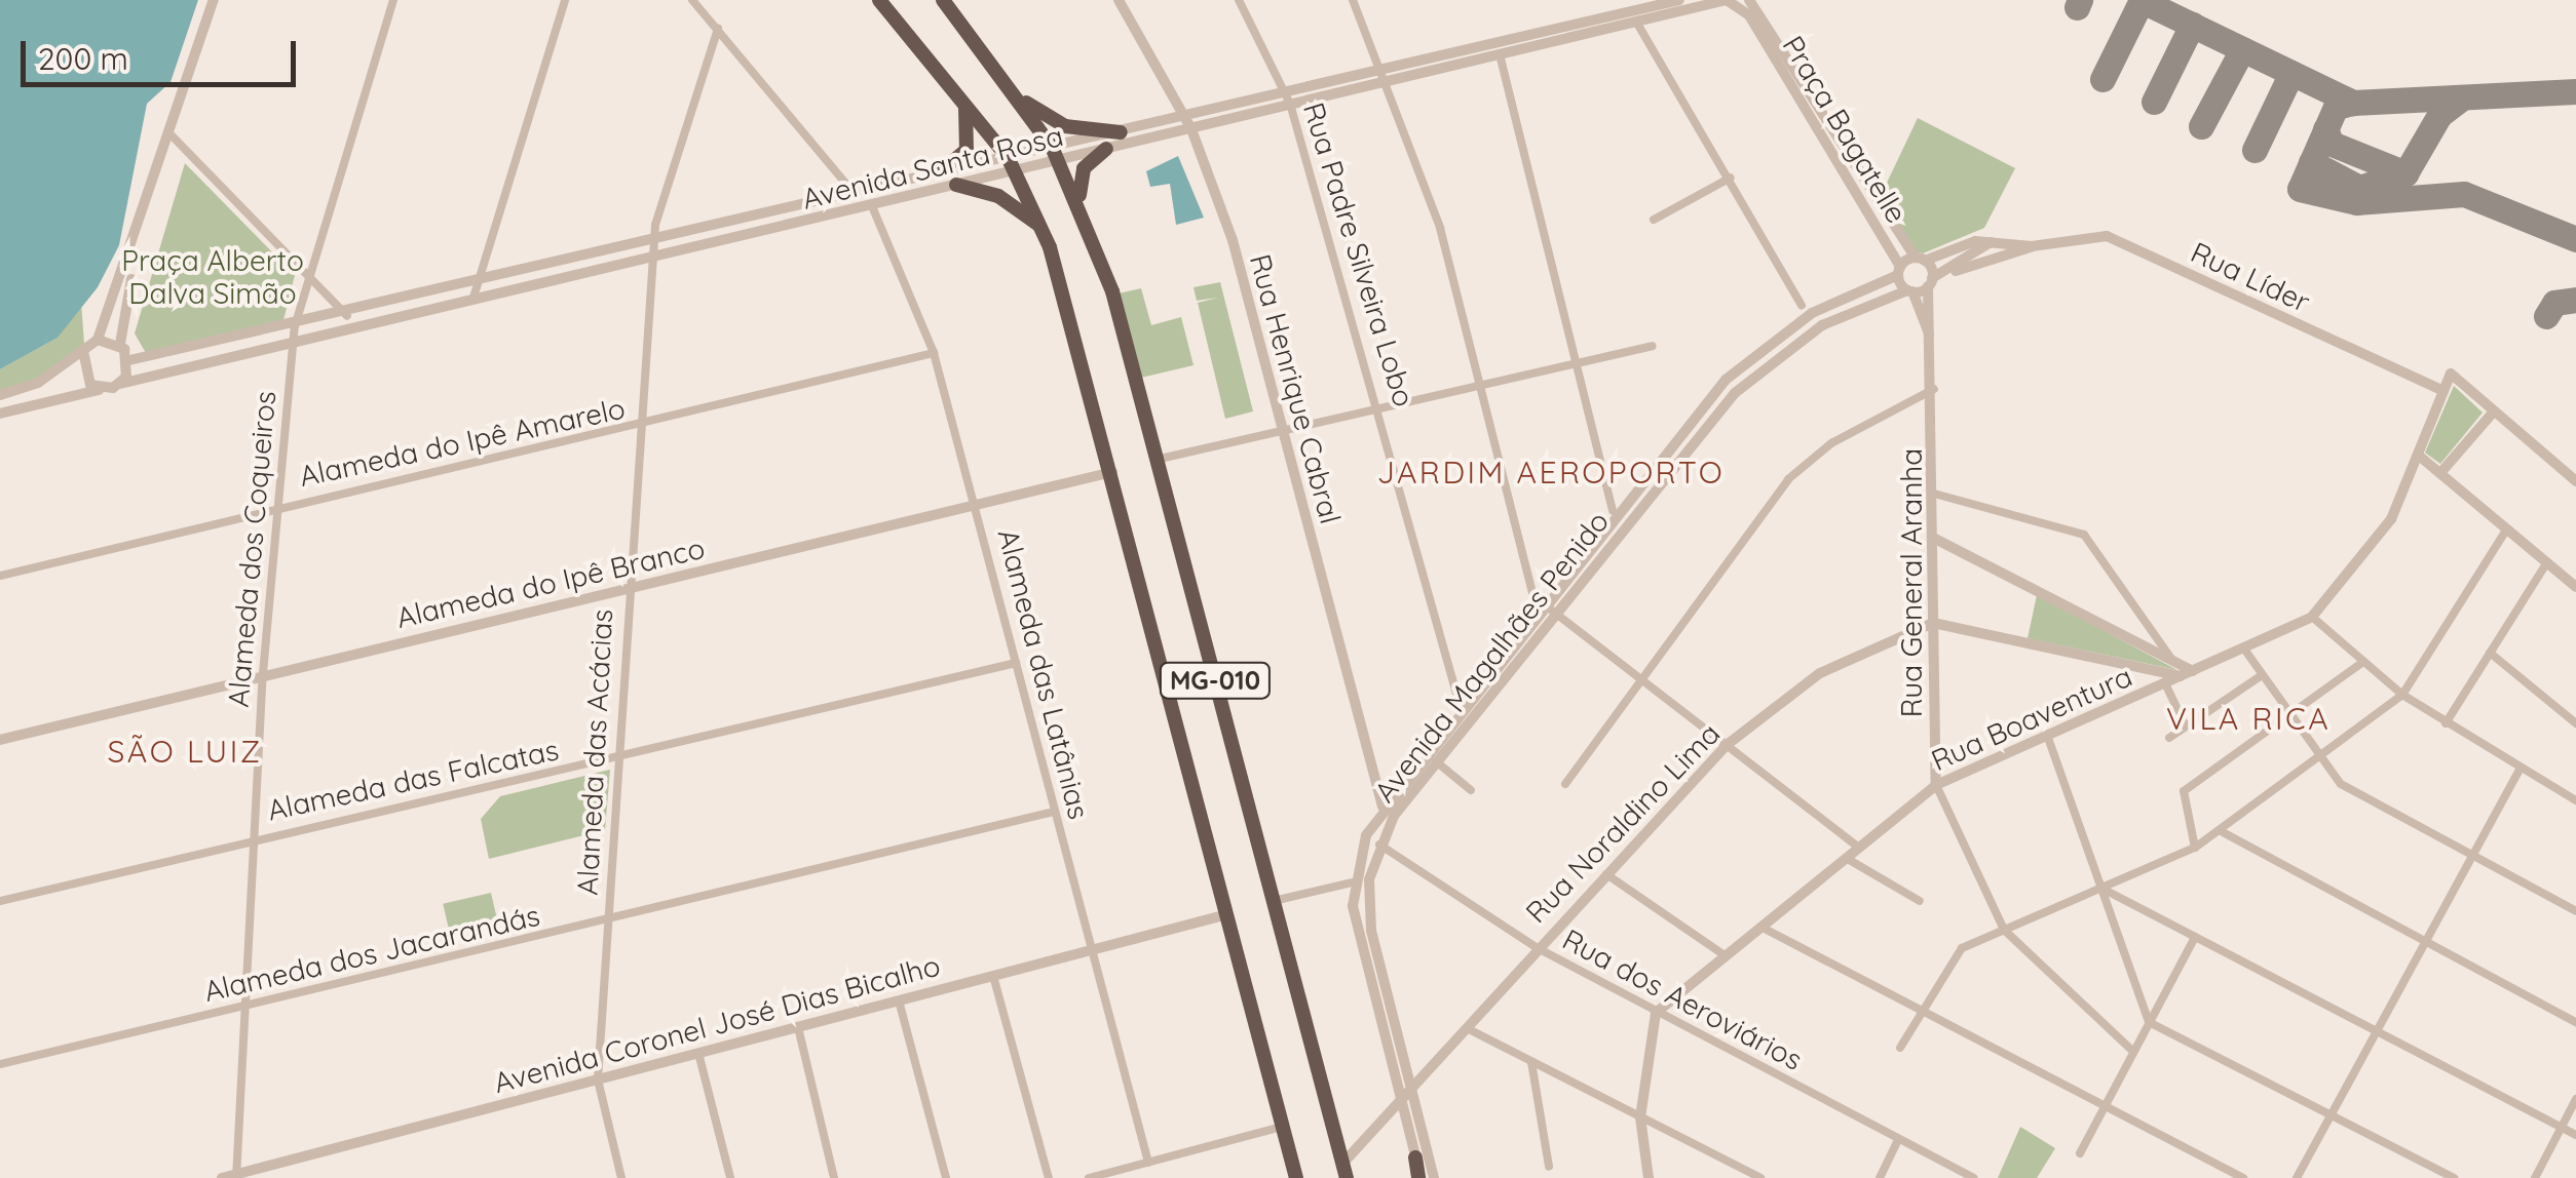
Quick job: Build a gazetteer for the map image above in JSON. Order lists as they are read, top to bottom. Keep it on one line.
{"streets":{"highway":["MG-010"],"street":["Praça Bagatelle","Avenida Santa Rosa","Rua Padre Silveira Lobo","Rua Líder","Rua Henrique Cabral","Alameda do Ipê Amarelo","Alameda dos Coqueiros","Alameda do Ipê Branco","Rua General Aranha","Avenida Magalhães Penido","Alameda das Latânias","Rua Boaventura","Alameda das Acácias","Alameda das Falcatas","Rua Noraldino Lima","Alameda dos Jacarandás","Rua dos Aeroviários","Avenida Coronel José Dias Bicalho"]},"crossings":[["Praça Bagatelle","Avenida Santa Rosa"],["Praça Bagatelle","Rua Líder"],["Praça Bagatelle","Rua General Aranha"],["Praça Bagatelle","Avenida Magalhães Penido"],["Avenida Santa Rosa","Rua Padre Silveira Lobo"],["Avenida Santa Rosa","Rua Henrique Cabral"],["Avenida Santa Rosa","Alameda dos Coqueiros"],["Avenida Santa Rosa","Alameda das Latânias"],["Avenida Santa Rosa","MG-010"],["Avenida Santa Rosa","Alameda das Acácias"],["Rua Padre Silveira Lobo","Avenida Magalhães Penido"],["Rua Líder","Rua General Aranha"],["Rua Líder","Avenida Magalhães Penido"],["Rua Líder","Rua Boaventura"],["Rua Henrique Cabral","Avenida Magalhães Penido"],["Alameda do Ipê Amarelo","Alameda dos Coqueiros"],["Alameda do Ipê Amarelo","Alameda das Latânias"],["Alameda do Ipê Amarelo","Alameda das Acácias"],["Alameda dos Coqueiros","Alameda do Ipê Branco"],["Alameda dos Coqueiros","Alameda das Falcatas"],["Alameda dos Coqueiros","Alameda dos Jacarandás"],["Alameda dos Coqueiros","Avenida Coronel José Dias Bicalho"],["Alameda do Ipê Branco","Alameda das Latânias"],["Alameda do Ipê Branco","MG-010"],["Alameda do Ipê Branco","Alameda das Acácias"],["Rua General Aranha","Avenida Magalhães Penido"],["Rua General Aranha","Rua Boaventura"],["Rua General Aranha","Rua Noraldino Lima"],["Avenida Magalhães Penido","Rua Noraldino Lima"],["Avenida Magalhães Penido","Rua dos Aeroviários"],["Alameda das Latânias","Alameda das Falcatas"],["Alameda das Latânias","Alameda dos Jacarandás"],["Alameda das Latânias","Avenida Coronel José Dias Bicalho"],["MG-010","Rua Noraldino Lima"],["MG-010","Avenida Coronel José Dias Bicalho"],["Rua Boaventura","Rua dos Aeroviários"],["Alameda das Acácias","Alameda das Falcatas"],["Alameda das Acácias","Alameda dos Jacarandás"],["Alameda das Acácias","Avenida Coronel José Dias Bicalho"],["Rua Noraldino Lima","Rua dos Aeroviários"]],"districts":["JARDIM AEROPORTO","VILA RICA","SÃO LUIZ"],"parks":["Praça Alberto Dalva Simão"],"scale_bar":"200 m"}
